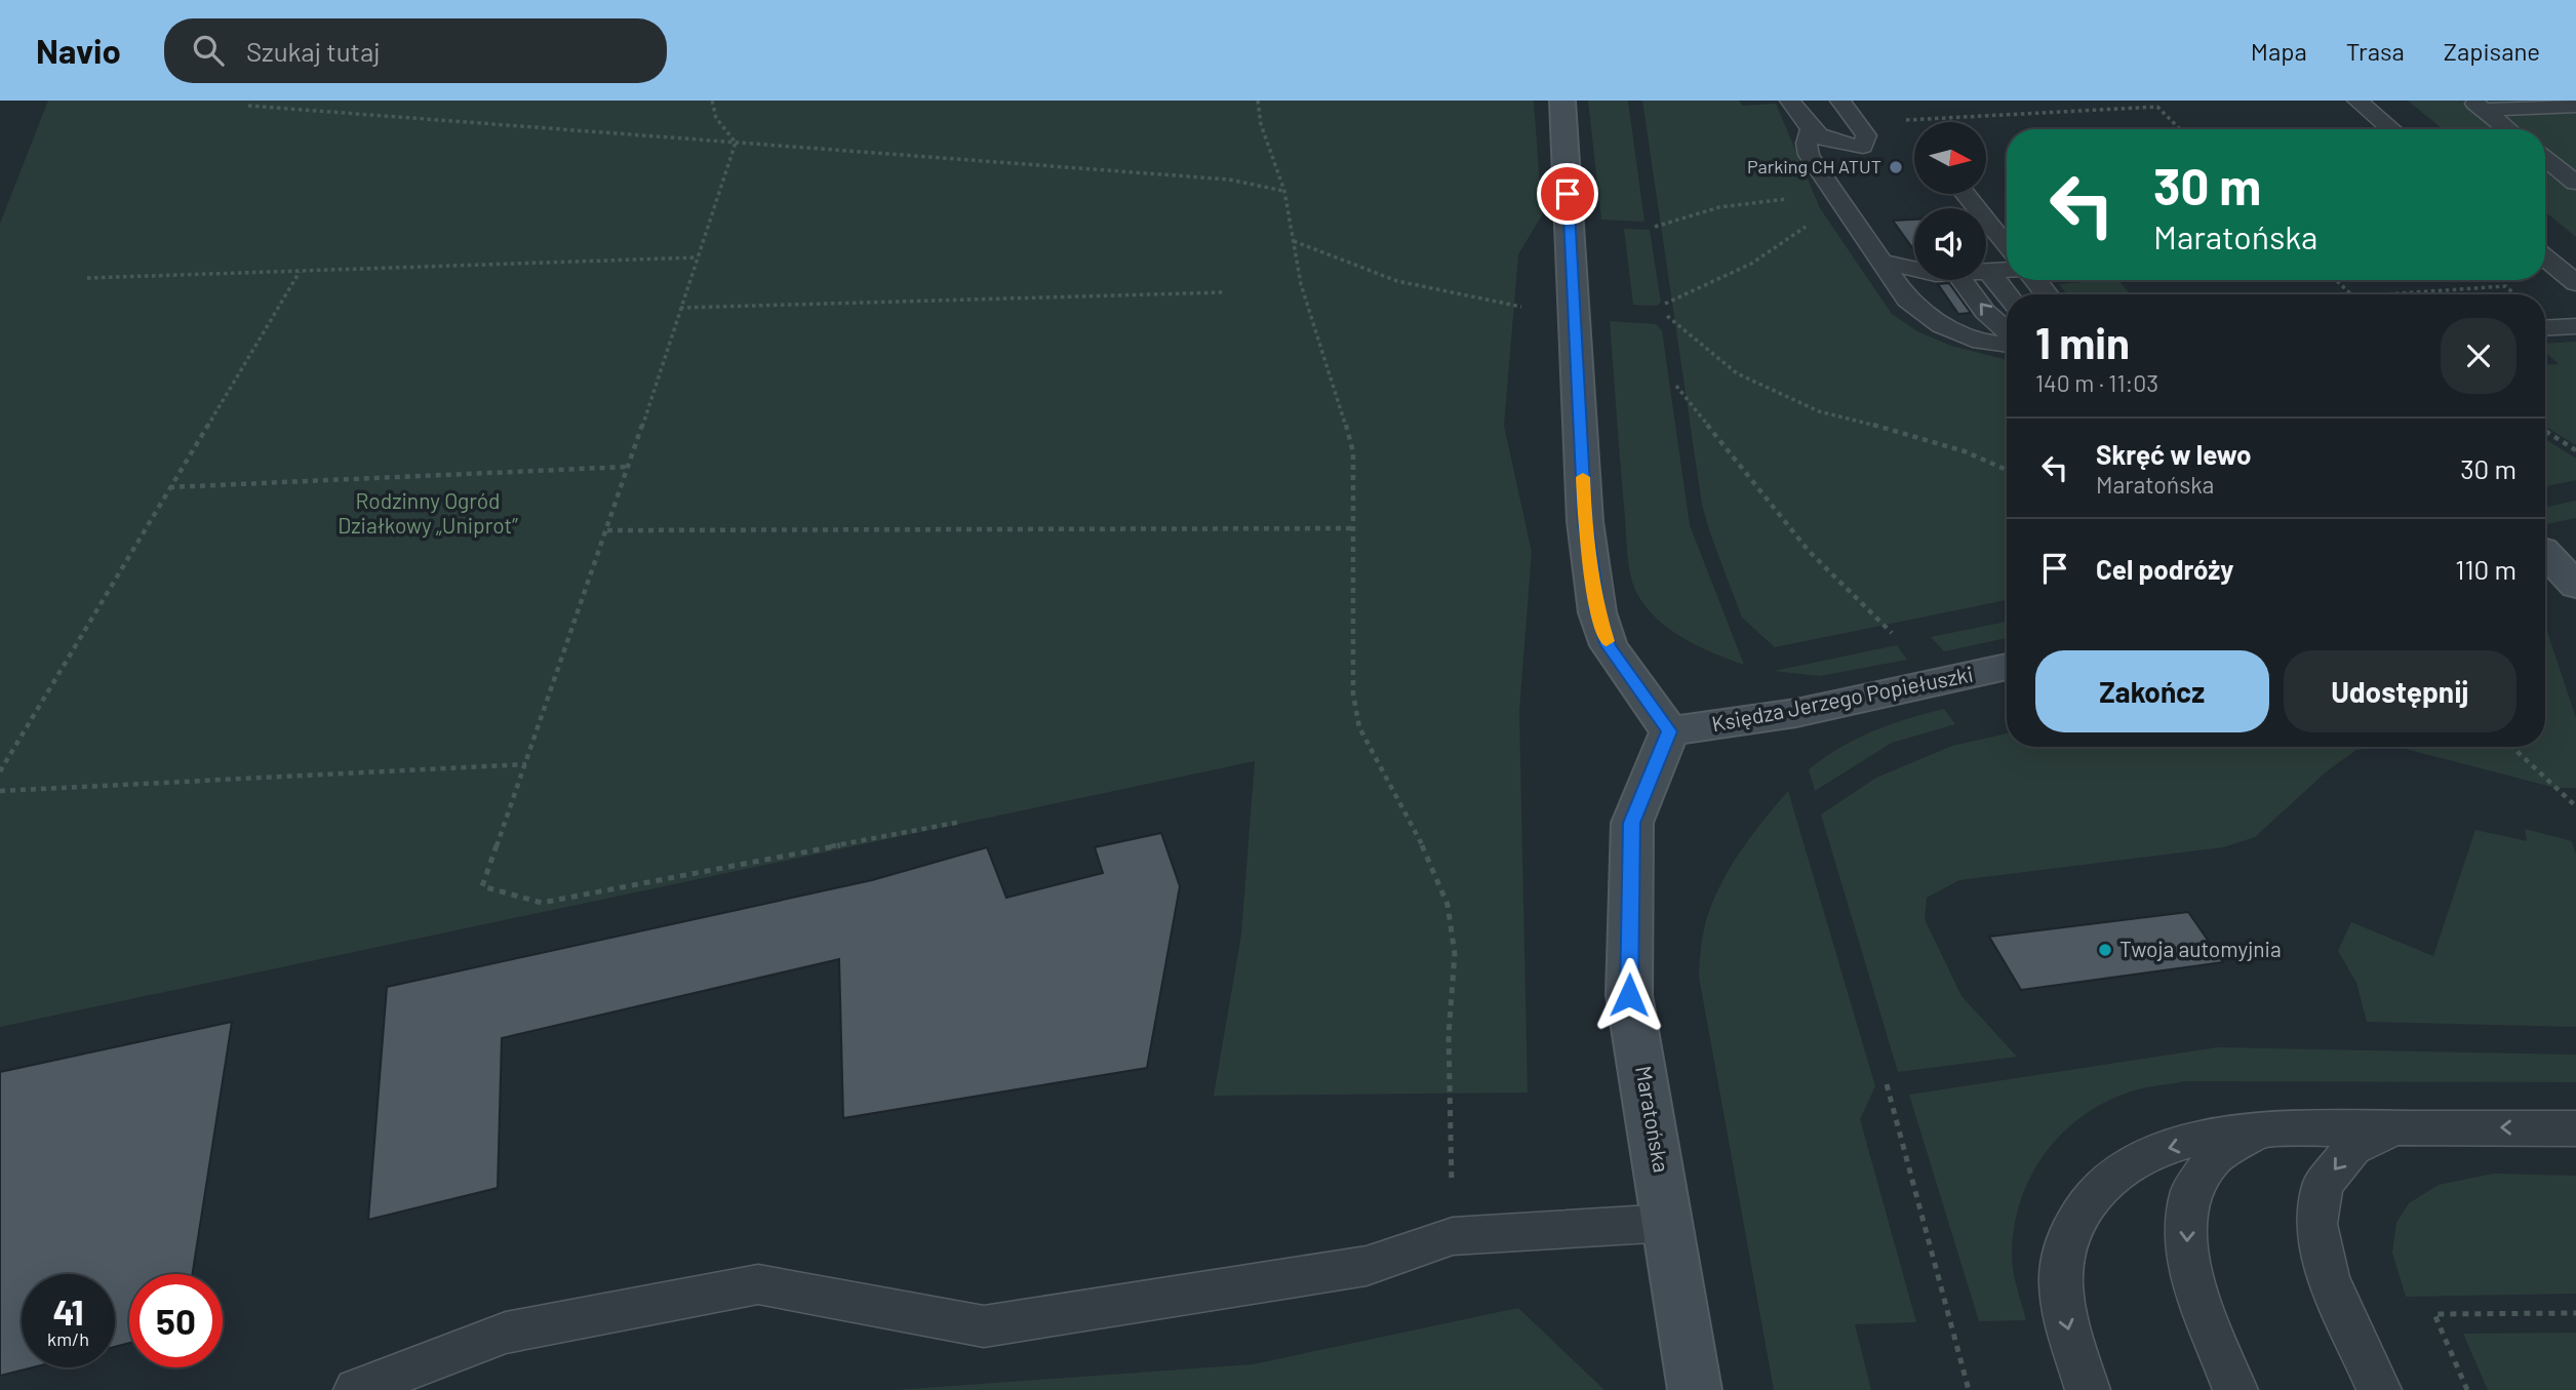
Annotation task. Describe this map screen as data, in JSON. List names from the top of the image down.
{
  "streets": {
    "main road": ["Księdza Jerzego Popiełuszki", "Maratońska"]
  },
  "crossings": [
    ["Księdza Jerzego Popiełuszki", "Maratońska"]
  ],
  "parks": ["Rodzinny Ogród Działkowy „Uniprot”"],
  "places": ["Parking CH ATUT", "Twoja automyjnia"],
  "north": "right",
  "page": {
    "header": "Navio",
    "search": "Szukaj tutaj",
    "nav": ["Mapa", "Trasa", "Zapisane"],
    "turn": ["30 m", "Maratońska"],
    "heading": ["1 min", "140 m · 11:03"],
    "list": [
      {
        "name": "Skręć w lewo",
        "note": "Maratońska",
        "value": "30 m"
      },
      {
        "name": "Cel podróży",
        "value": "110 m"
      }
    ],
    "buttons": ["Zakończ", "Udostępnij"],
    "speed": "41 km/h",
    "limit": "50"
  }
}
